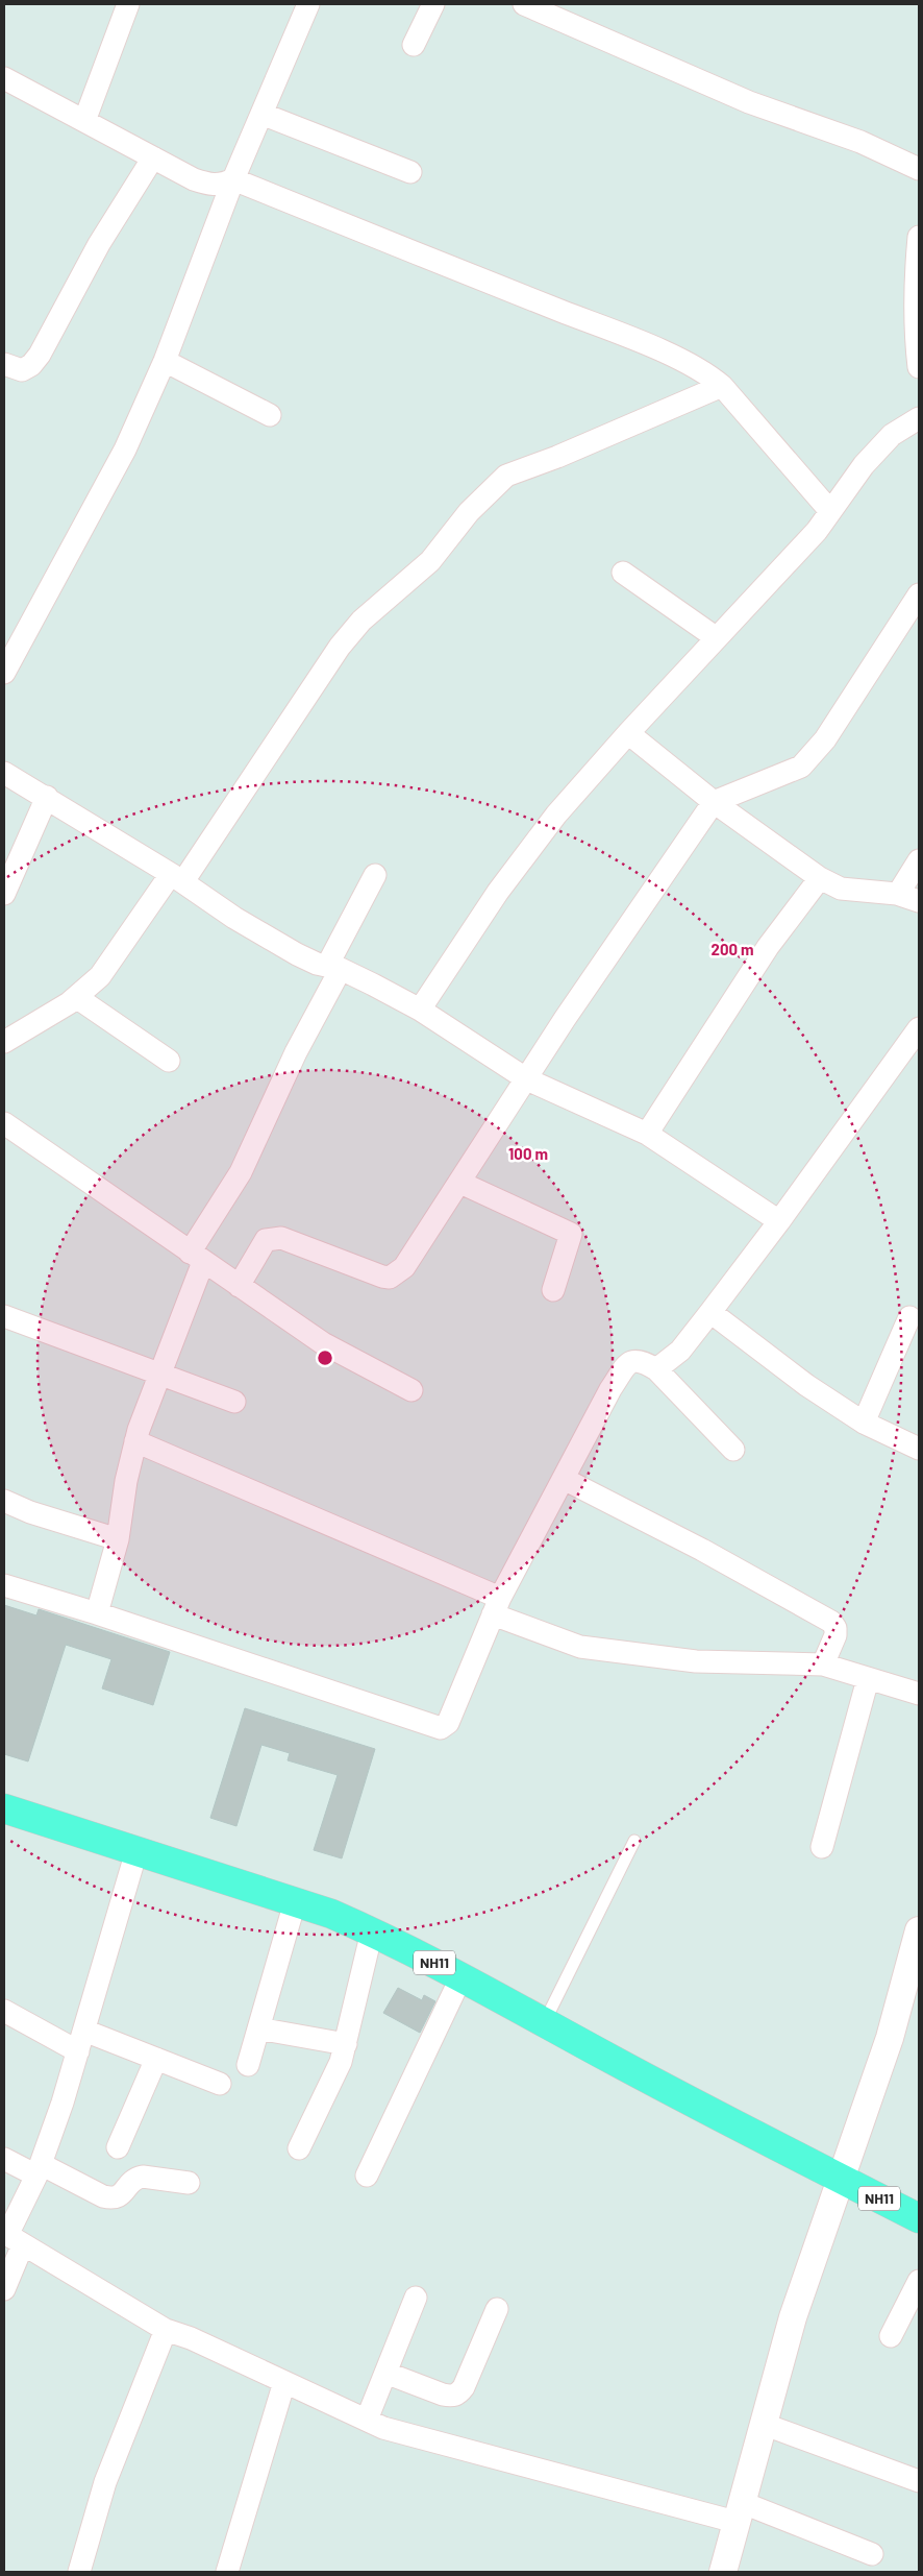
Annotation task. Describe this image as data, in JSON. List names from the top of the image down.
{
  "streets": {
    "highway": ["NH11"]
  },
  "rings": ["200 m", "100 m"]
}
